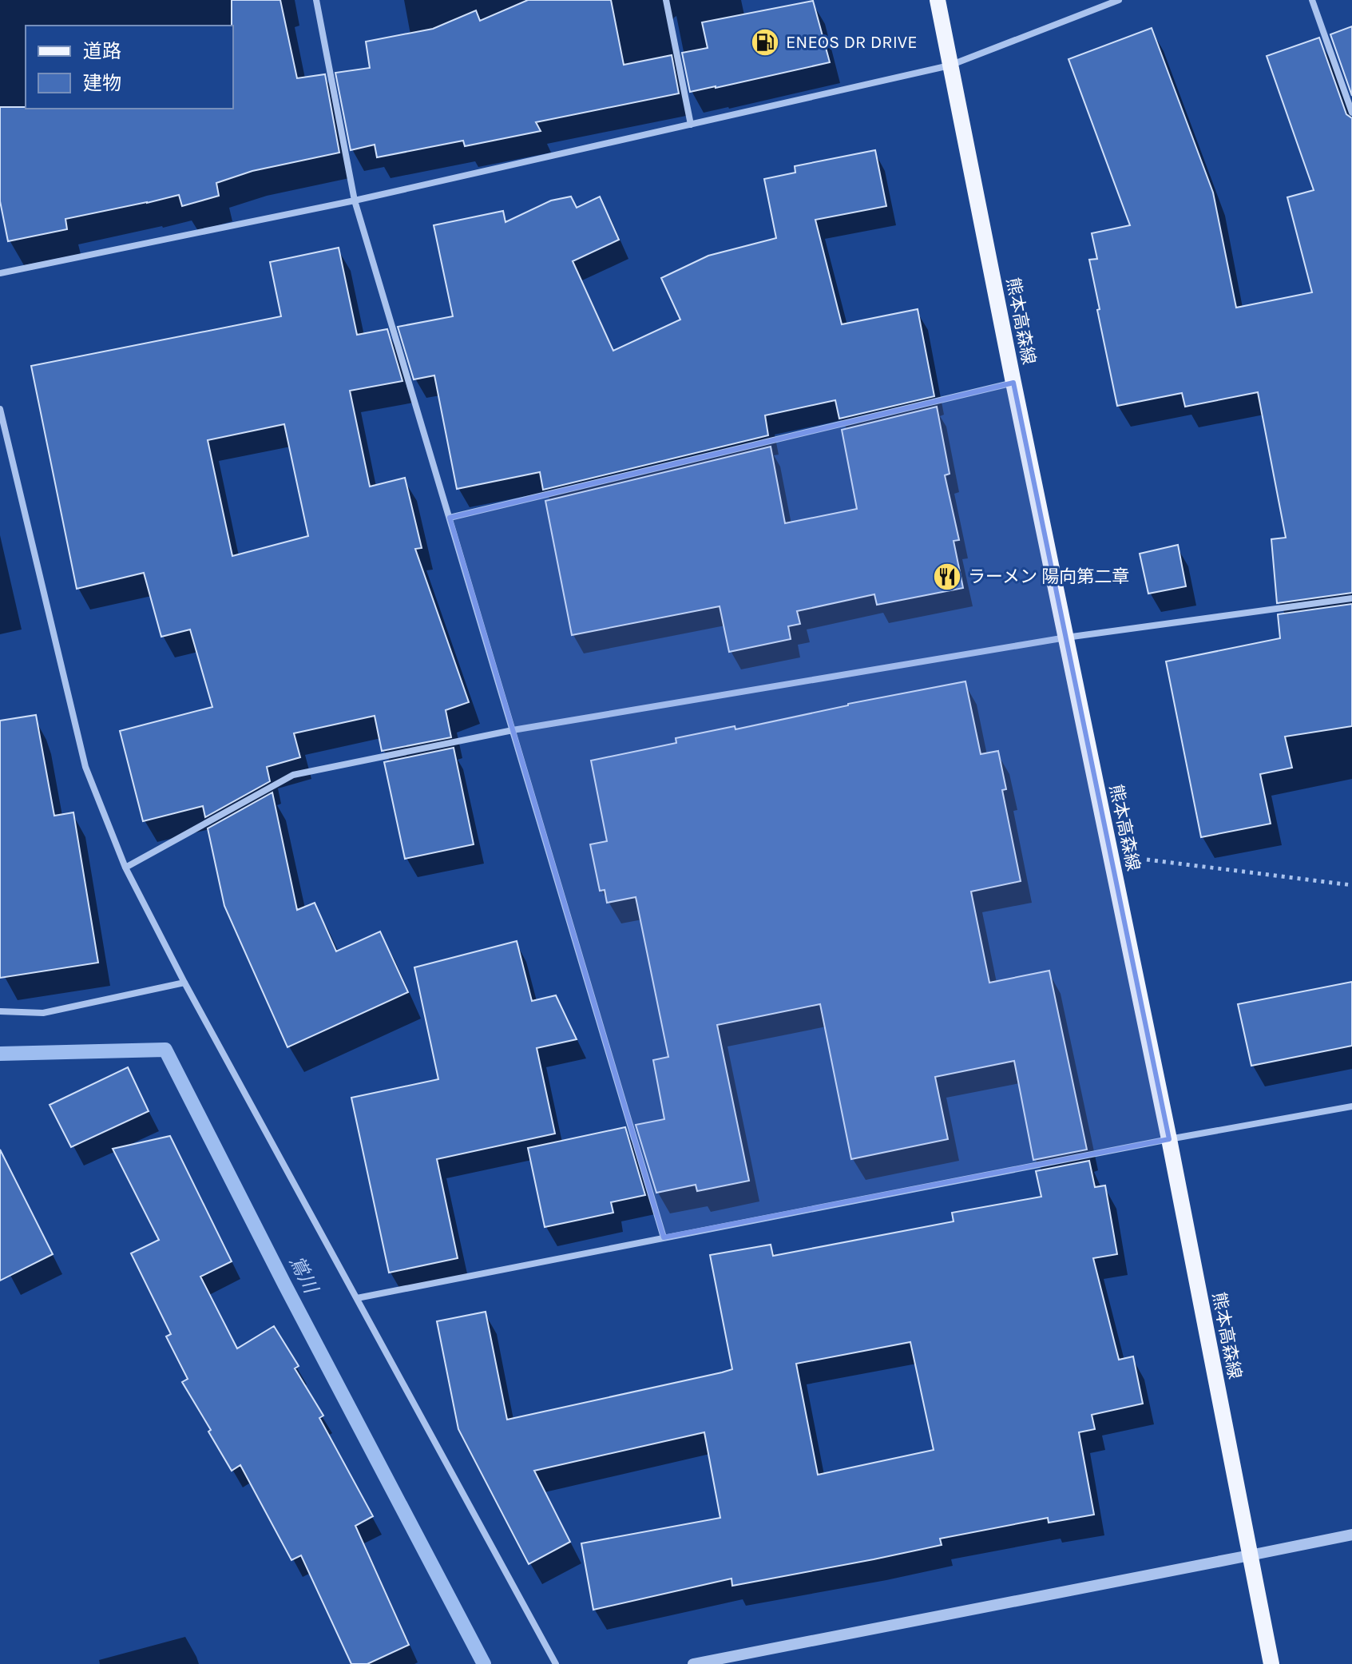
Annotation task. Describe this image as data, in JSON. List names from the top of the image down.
{
  "streets": {
    "main road": ["熊本高森線"]
  },
  "water": ["鴬川"],
  "places": {
    "fuel station": ["ENEOS DR DRIVE"],
    "restaurant": ["ラーメン 陽向第二章"]
  },
  "legend": ["道路", "建物"]
}
